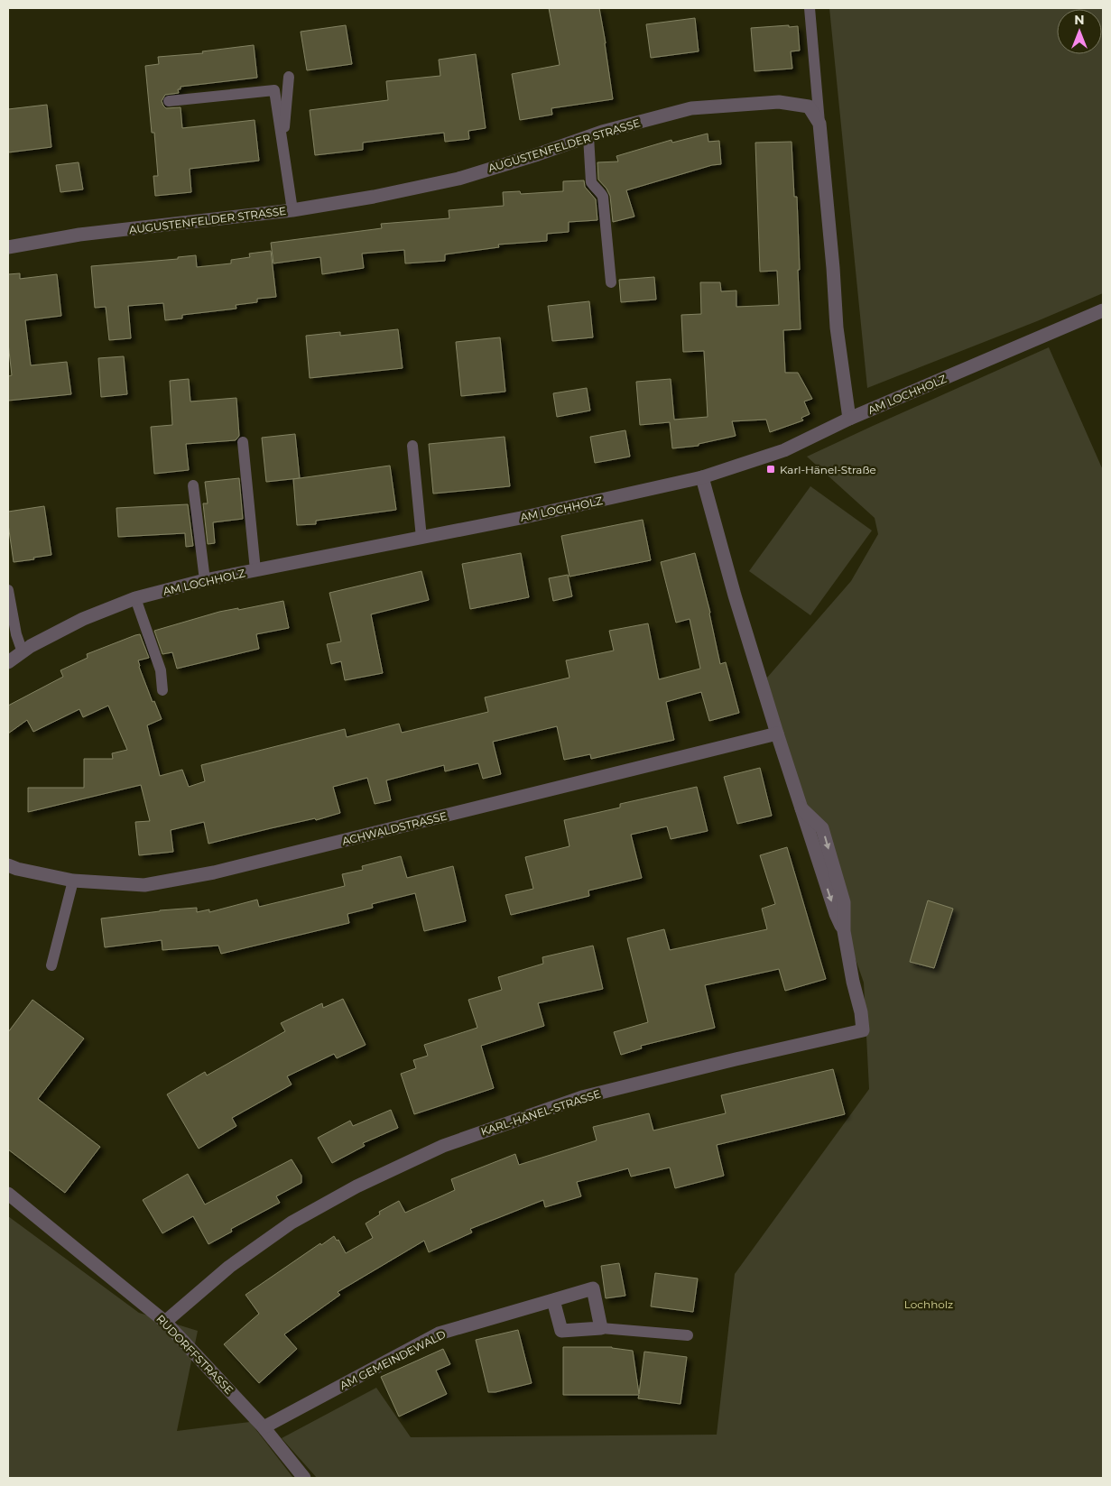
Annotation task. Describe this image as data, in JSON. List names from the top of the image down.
{
  "streets": {
    "street": [
      "AUGUSTENFELDER STRASSE",
      "AM LOCHHOLZ",
      "ACHWALDSTRASSE",
      "KARL-HÄNEL-STRASSE",
      "RUDORFFSTRASSE",
      "AM GEMEINDEWALD"
    ]
  },
  "crossings": [
    ["AM LOCHHOLZ", "KARL-HÄNEL-STRASSE"],
    ["ACHWALDSTRASSE", "KARL-HÄNEL-STRASSE"],
    ["KARL-HÄNEL-STRASSE", "RUDORFFSTRASSE"],
    ["RUDORFFSTRASSE", "AM GEMEINDEWALD"]
  ],
  "parks": ["Lochholz"],
  "places": {
    "transit": ["Karl-Hänel-Straße"]
  },
  "north": "top"
}
